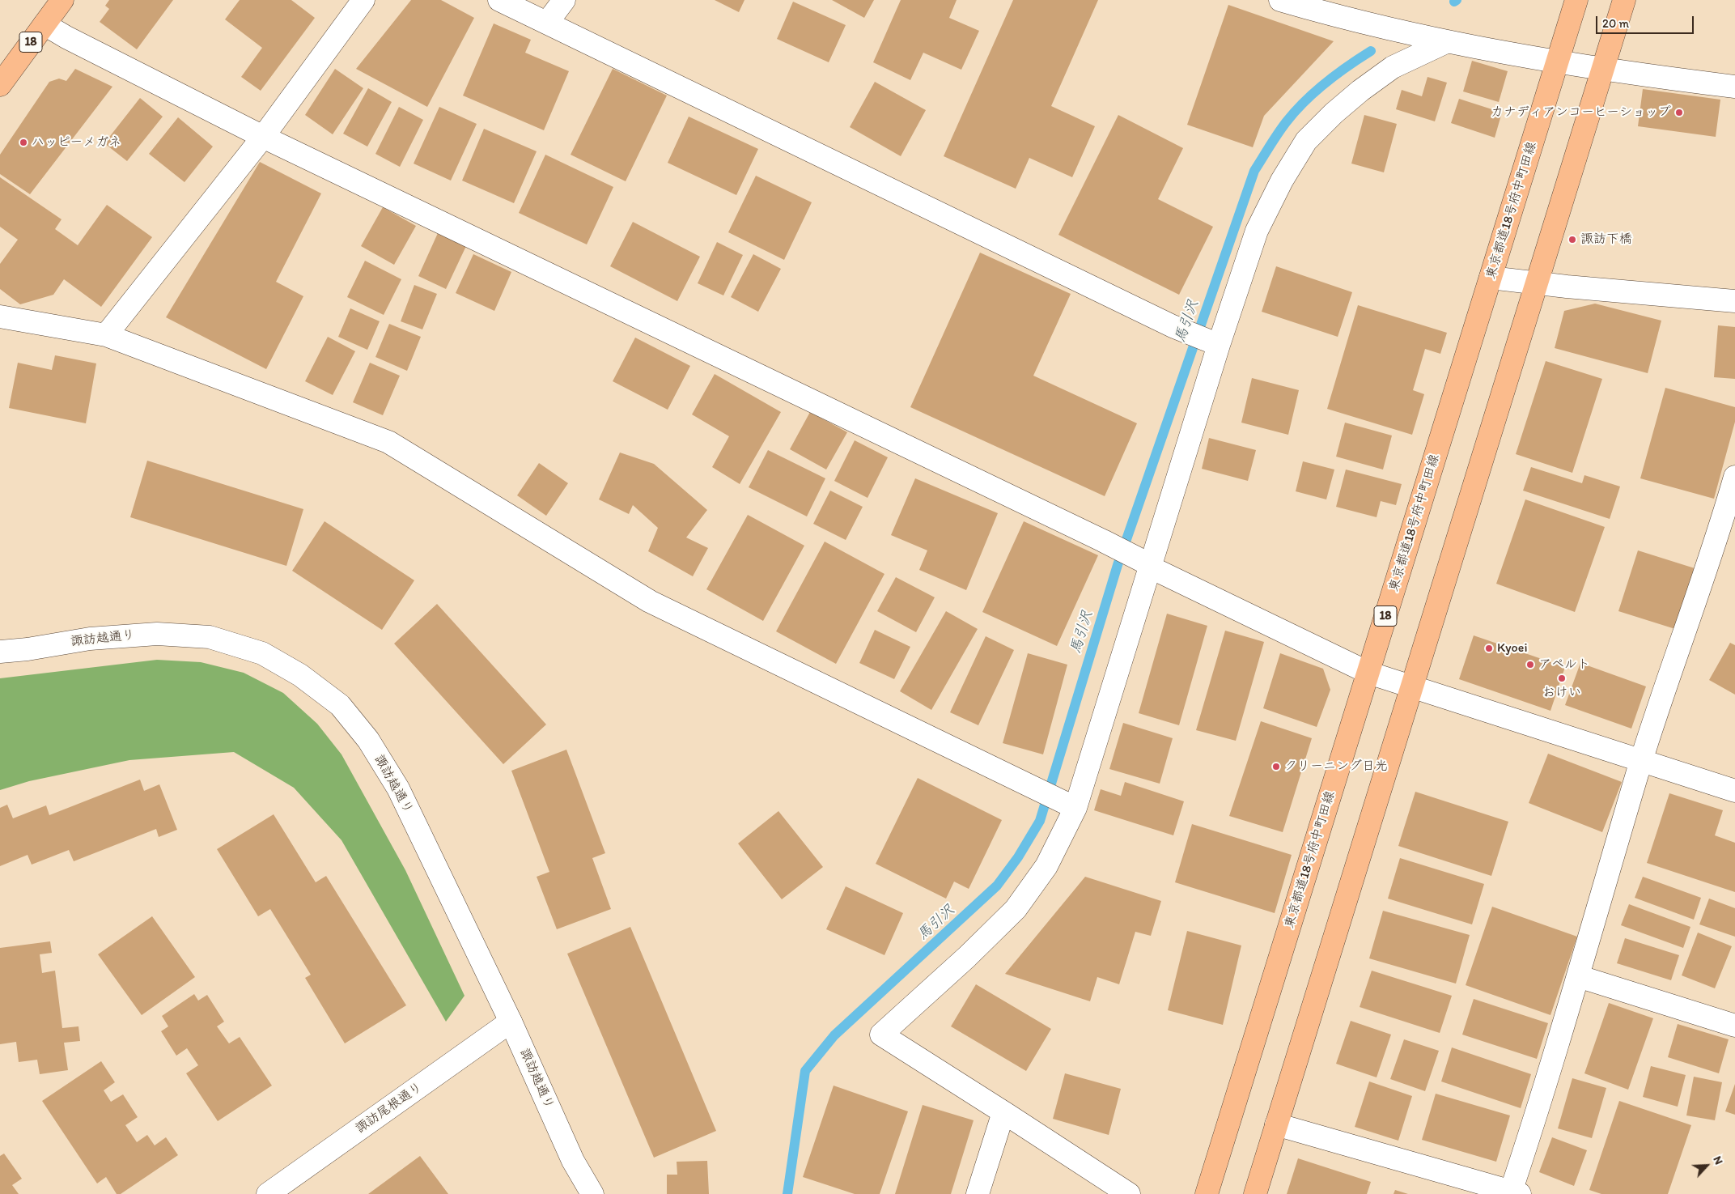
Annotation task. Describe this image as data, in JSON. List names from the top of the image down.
{
  "streets": {
    "main road": ["18", "東京都道18号府中町田線"],
    "street": ["諏訪越通り", "諏訪尾根通り"]
  },
  "crossings": [
    ["諏訪越通り", "諏訪尾根通り"]
  ],
  "water": ["馬引沢"],
  "places": [
    "カナディアンコーヒーショップ",
    "ハッピーメガネ",
    "諏訪下橋",
    "Kyoei",
    "アペルト",
    "おけい",
    "クリーニング日光"
  ],
  "scale_bar": "20 m",
  "north": "top right"
}
